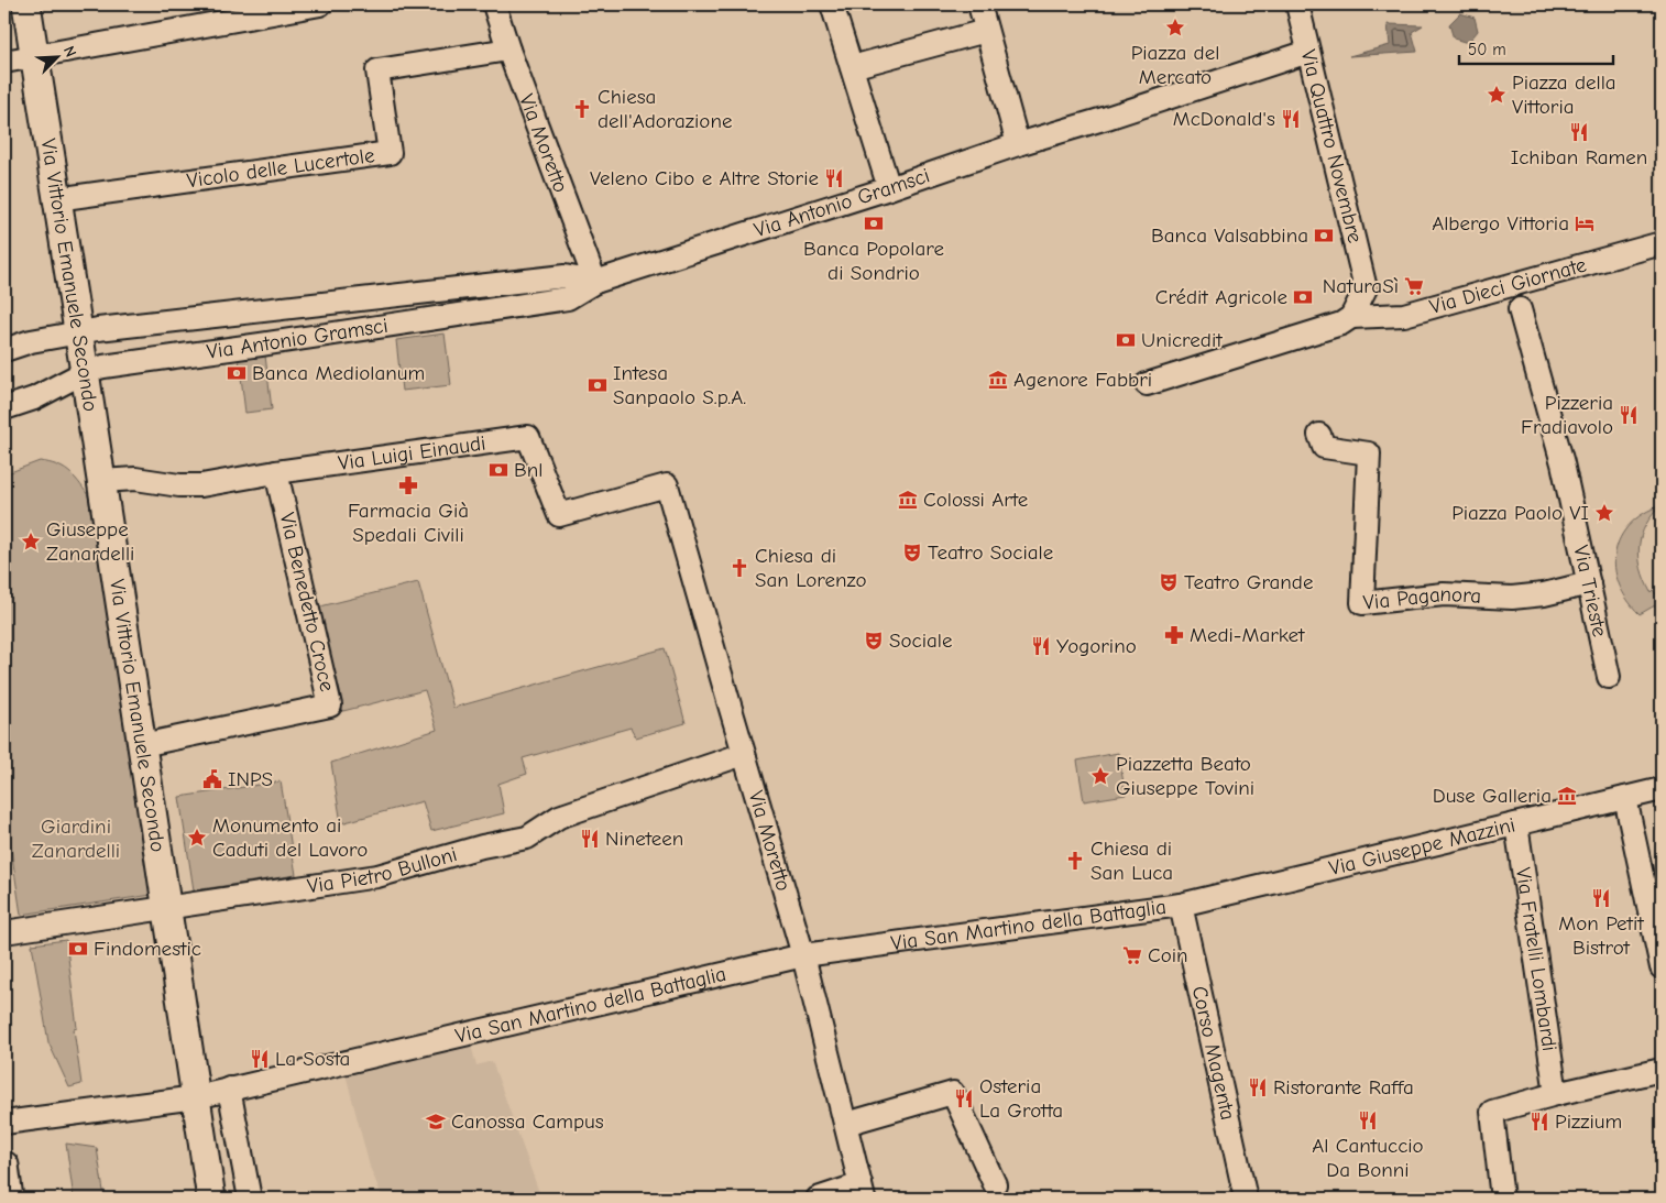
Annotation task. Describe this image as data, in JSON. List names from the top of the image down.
{
  "streets": {
    "main road": ["Via Vittorio Emanuele Secondo"],
    "street": [
      "Via Moretto",
      "Via Quattro Novembre",
      "Vicolo delle Lucertole",
      "Via Antonio Gramsci",
      "Via Dieci Giornate",
      "Via Luigi Einaudi",
      "Via Trieste",
      "Via Paganora",
      "Via Benedetto Croce",
      "Via Giuseppe Mazzini",
      "Via Pietro Bulloni",
      "Via San Martino della Battaglia",
      "Via Fratelli Lombardi",
      "Corso Magenta"
    ]
  },
  "crossings": [
    ["Via Moretto", "Vicolo delle Lucertole"],
    ["Via Moretto", "Via Antonio Gramsci"],
    ["Via Moretto", "Via Luigi Einaudi"],
    ["Via Moretto", "Via Pietro Bulloni"],
    ["Via Moretto", "Via San Martino della Battaglia"],
    ["Via Quattro Novembre", "Via Antonio Gramsci"],
    ["Via Quattro Novembre", "Via Dieci Giornate"],
    ["Vicolo delle Lucertole", "Via Vittorio Emanuele Secondo"],
    ["Via Antonio Gramsci", "Via Vittorio Emanuele Secondo"],
    ["Via Vittorio Emanuele Secondo", "Via Luigi Einaudi"],
    ["Via Vittorio Emanuele Secondo", "Via Benedetto Croce"],
    ["Via Vittorio Emanuele Secondo", "Via Pietro Bulloni"],
    ["Via Vittorio Emanuele Secondo", "Via San Martino della Battaglia"],
    ["Via Luigi Einaudi", "Via Benedetto Croce"],
    ["Via Trieste", "Via Paganora"],
    ["Via Giuseppe Mazzini", "Via San Martino della Battaglia"],
    ["Via Giuseppe Mazzini", "Via Fratelli Lombardi"],
    ["Via Giuseppe Mazzini", "Corso Magenta"],
    ["Via San Martino della Battaglia", "Corso Magenta"]
  ],
  "parks": ["Giardini Zanardelli"],
  "places": {
    "place": [
      "Piazza del Mercato",
      "Piazza della Vittoria",
      "Piazza Paolo VI",
      "Giuseppe Zanardelli",
      "Piazzetta Beato Giuseppe Tovini",
      "Monumento ai Caduti del Lavoro"
    ],
    "church": ["Chiesa dell'Adorazione", "Chiesa di San Lorenzo", "Chiesa di San Luca"],
    "restaurant": [
      "McDonald's",
      "Ichiban Ramen",
      "Veleno Cibo e Altre Storie",
      "Pizzeria Fradiavolo",
      "Yogorino",
      "Nineteen",
      "Mon Petit Bistrot",
      "La Sosta",
      "Ristorante Raffa",
      "Osteria La Grotta",
      "Al Cantuccio Da Bonni",
      "Pizzium"
    ],
    "bank": [
      "Banca Popolare di Sondrio",
      "Banca Valsabbina",
      "Crédit Agricole",
      "Unicredit",
      "Banca Mediolanum",
      "Intesa Sanpaolo S.p.A.",
      "Bnl",
      "Findomestic"
    ],
    "hotel": ["Albergo Vittoria"],
    "supermarket": ["NaturaSì", "Coin"],
    "museum": ["Agenore Fabbri", "Colossi Arte", "Duse Galleria"],
    "pharmacy": ["Farmacia Già Spedali Civili", "Medi-Market"],
    "theatre": ["Teatro Sociale", "Teatro Grande", "Sociale"],
    "public building": ["INPS"],
    "school or university": ["Canossa Campus"]
  },
  "scale_bar": "50 m",
  "north": "top right"
}
